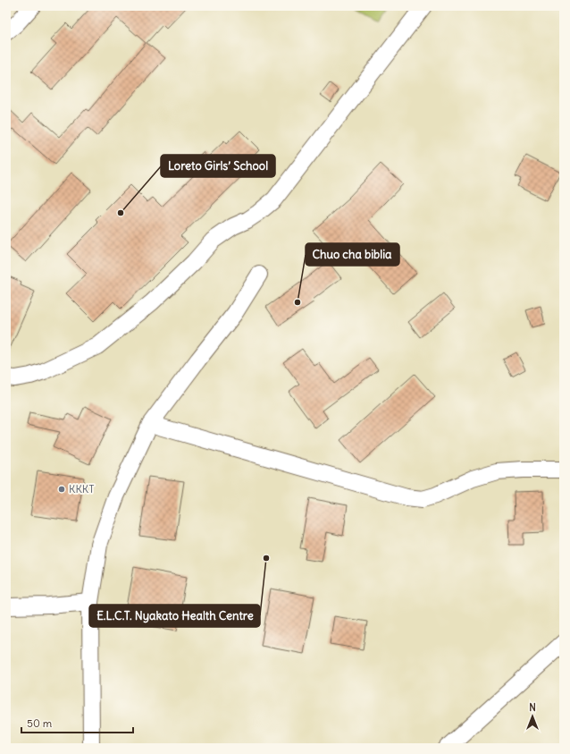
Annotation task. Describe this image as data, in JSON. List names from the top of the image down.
{
  "places": [
    "Loreto Girls’ School",
    "Chuo cha biblia",
    "KKKT",
    "E.L.C.T. Nyakato Health Centre"
  ],
  "scale_bar": "50 m",
  "north": "top"
}
